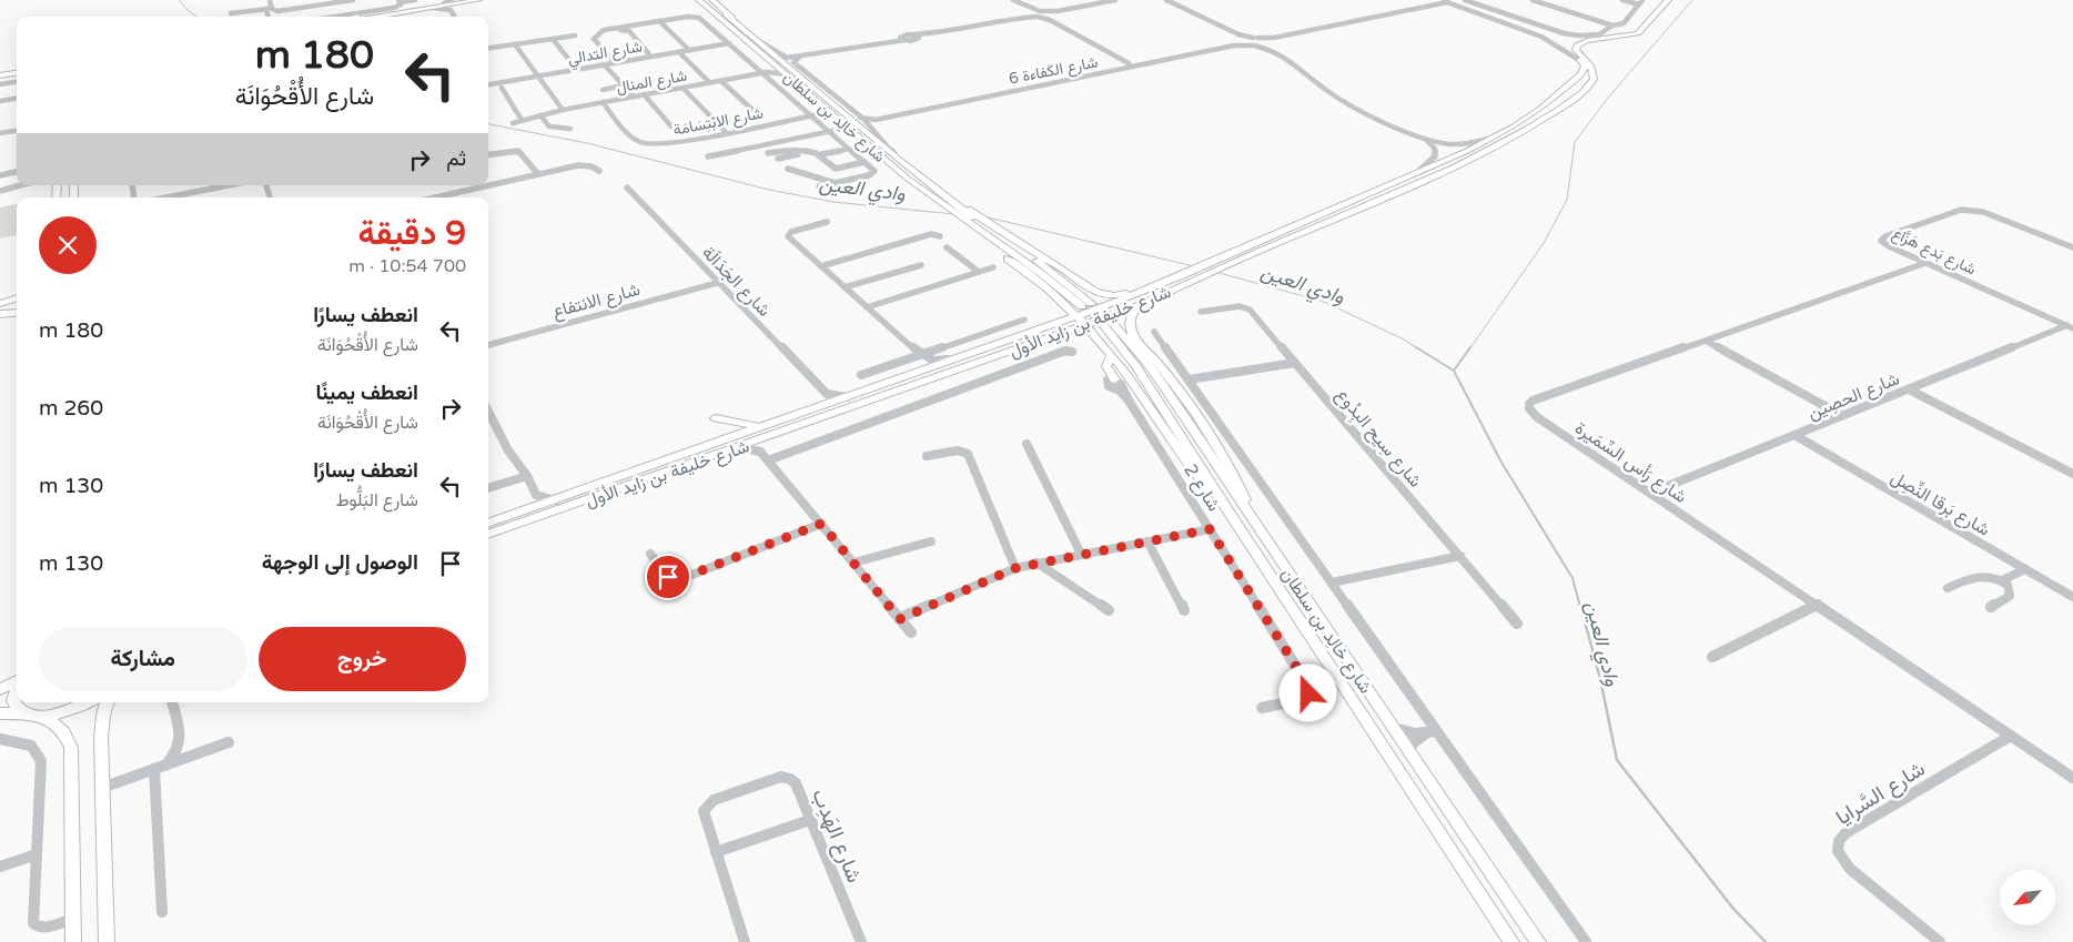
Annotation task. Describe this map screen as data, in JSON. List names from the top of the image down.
{
  "streets": {
    "main road": ["شارع خالِد بن سلطان", "شارع خليفة بن زايد الأول"],
    "street": [
      "شارع التدالي",
      "شارع الكَفاءة 6",
      "شارع المنال",
      "شارع الابْتِسَامَة",
      "شارع بَدع هَزَّاع",
      "شارع الجَدَالَة",
      "شارع الانتفاع",
      "شارع الحصِين",
      "شارع سِيح البِدُوع",
      "شارع رَأس السِّمَيرة",
      "شارع 2",
      "شارع بَرقا النِّصِل",
      "شارع السَّرايا",
      "شارع الهَدِب"
    ]
  },
  "crossings": [
    ["شارع المنال", "شارع خالِد بن سلطان"],
    ["شارع المنال", "شارع الابْتِسَامَة"],
    ["شارع خالِد بن سلطان", "شارع خليفة بن زايد الأول"],
    ["شارع بَدع هَزَّاع", "شارع الحصِين"],
    ["شارع بَدع هَزَّاع", "شارع رَأس السِّمَيرة"],
    ["شارع الجَدَالَة", "شارع الانتفاع"],
    ["شارع الحصِين", "شارع رَأس السِّمَيرة"],
    ["شارع الحصِين", "شارع بَرقا النِّصِل"],
    ["شارع رَأس السِّمَيرة", "شارع السَّرايا"]
  ],
  "water": ["وادي العين"],
  "north": "bottom left",
  "page": {
    "turn": ["180 m", "شارع الأُقْحُوَانَة"],
    "then": "ثم",
    "heading": ["9 دقيقة", "700 m · 10:54"],
    "list": [
      {
        "name": "انعطف يسارًا",
        "note": "شارع الأُقْحُوَانَة",
        "value": "180 m"
      },
      {
        "name": "انعطف يمينًا",
        "note": "شارع الأُقْحُوَانَة",
        "value": "260 m"
      },
      {
        "name": "انعطف يسارًا",
        "note": "شارع البَلُّوط",
        "value": "130 m"
      },
      {
        "name": "الوصول إلى الوجهة",
        "value": "130 m"
      }
    ],
    "buttons": ["خروج", "مشاركة"]
  }
}
